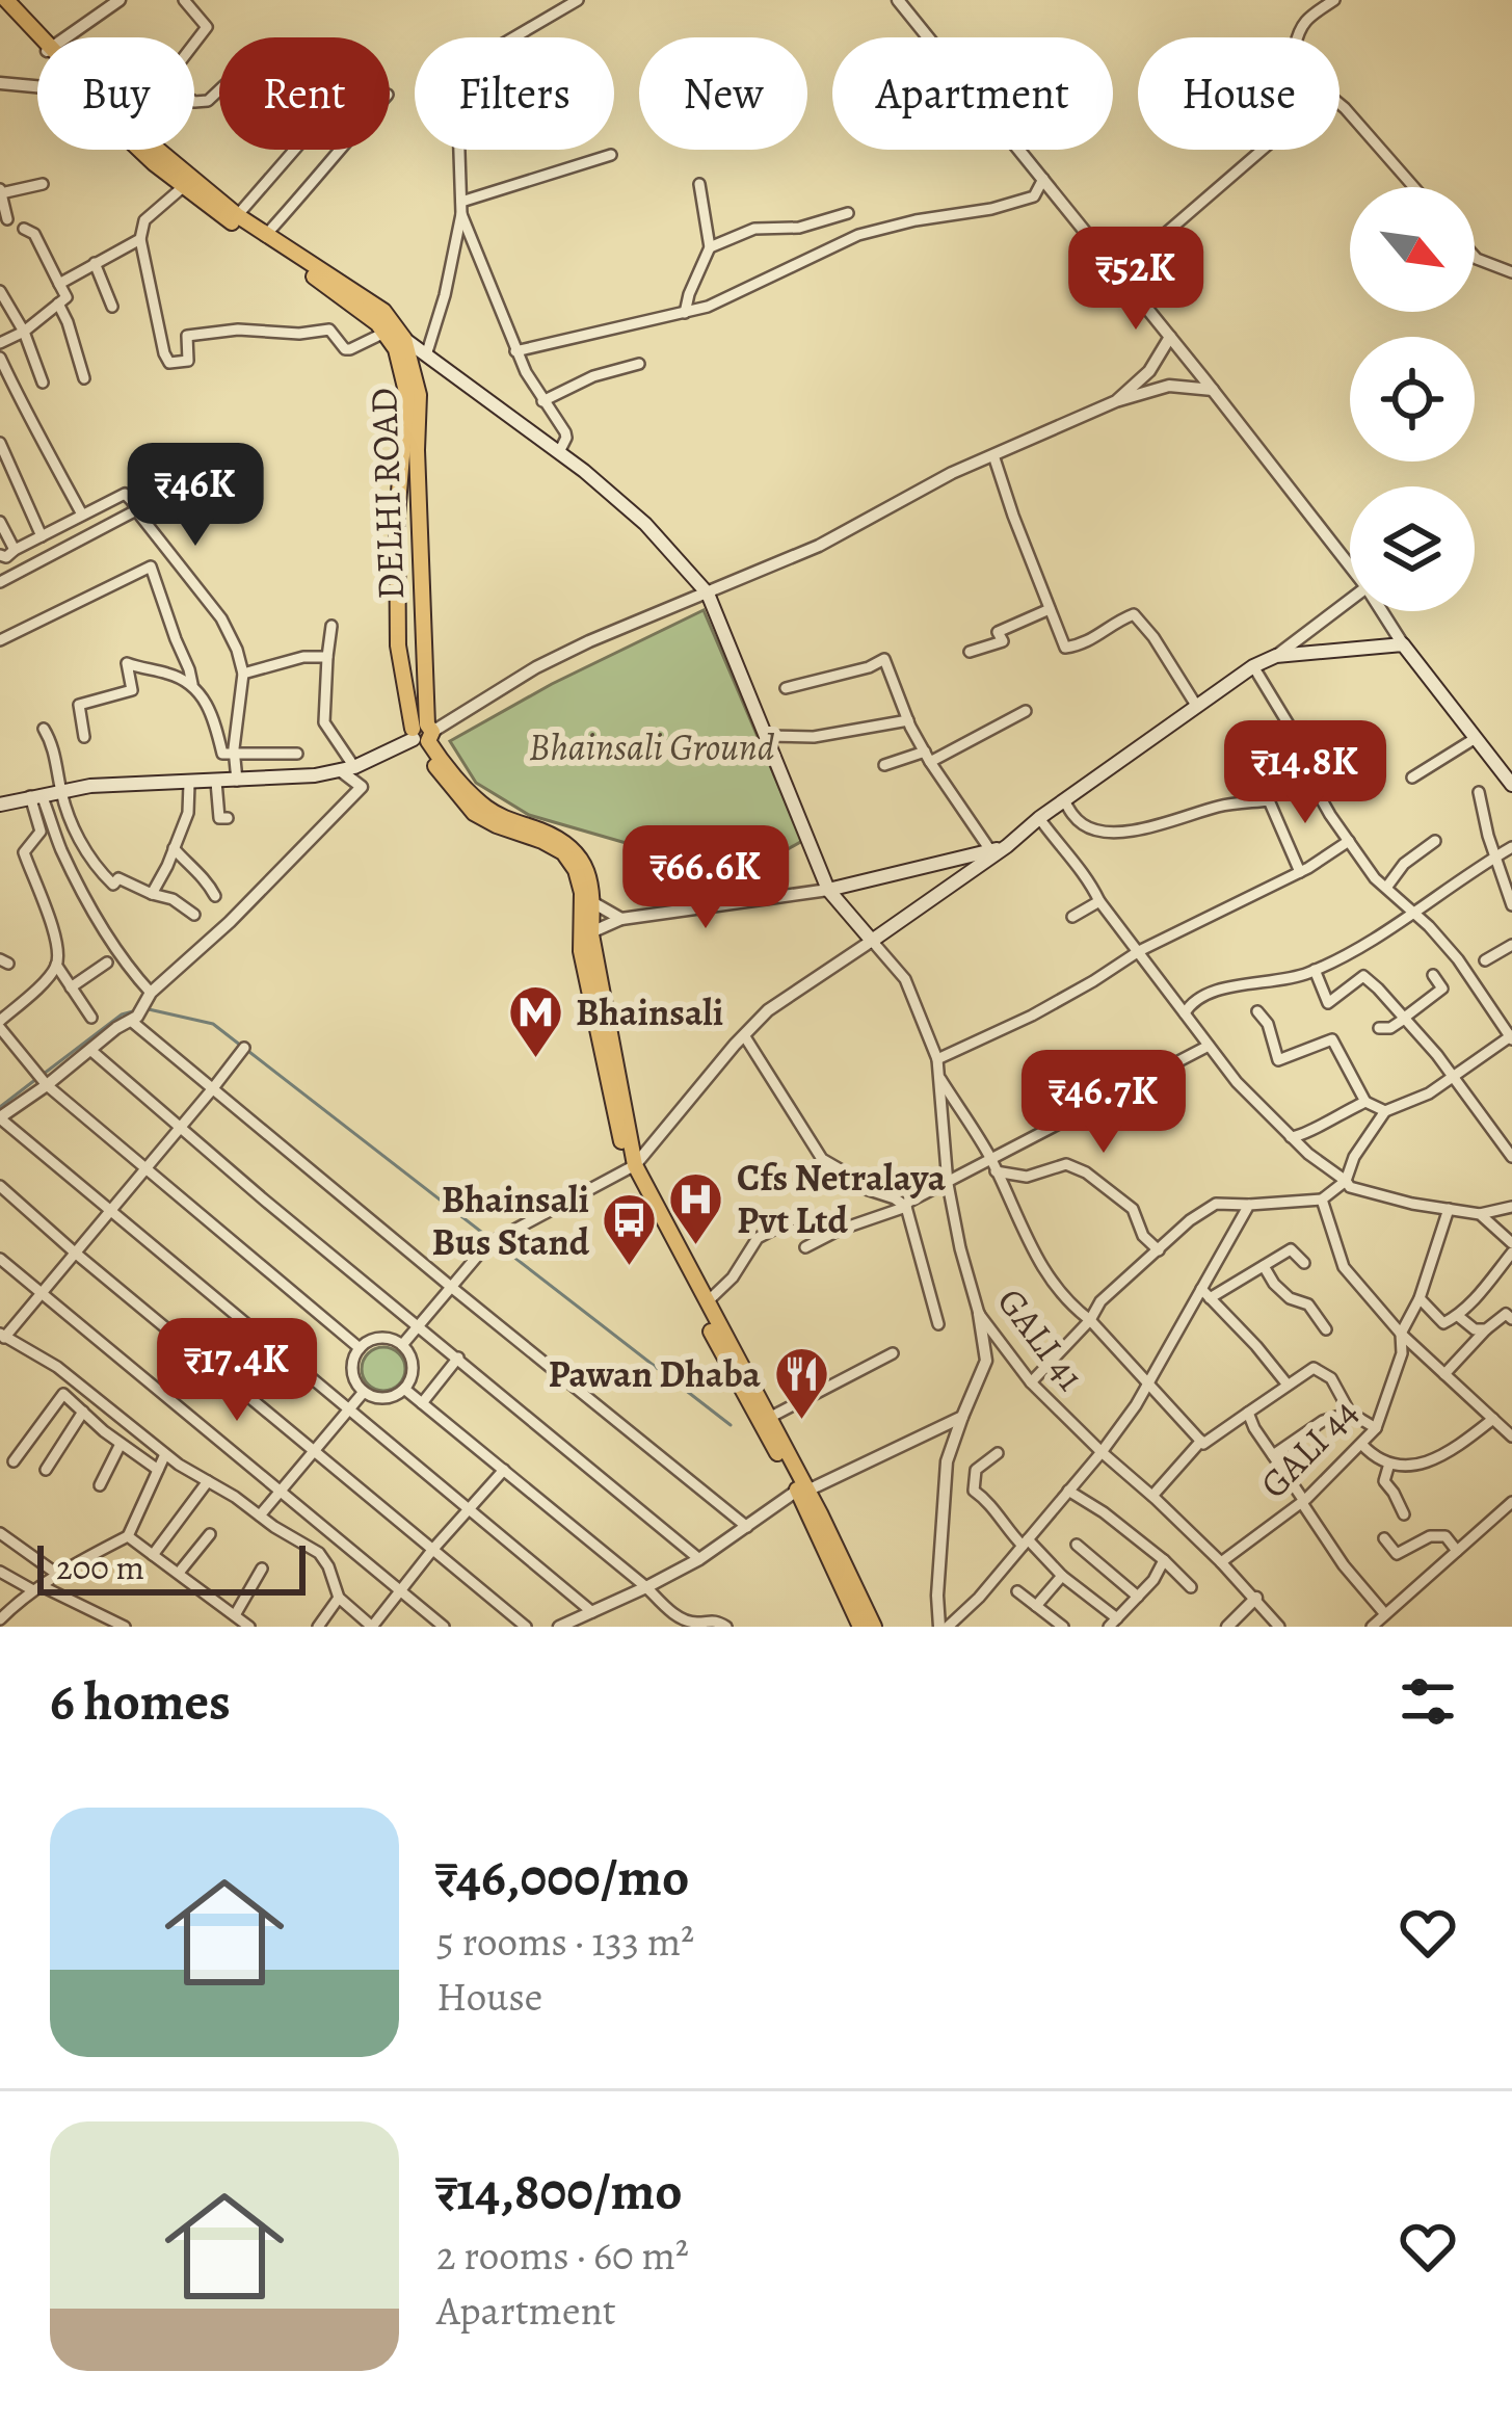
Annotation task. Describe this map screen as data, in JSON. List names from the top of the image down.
{
  "streets": {
    "main road": ["DELHI ROAD"],
    "street": ["GALI 41", "GALI 44"]
  },
  "crossings": [
    ["GALI 41", "GALI 44"]
  ],
  "parks": ["Bhainsali Ground"],
  "places": {
    "metro station": ["Bhainsali"],
    "hospital": ["Cfs Netralaya Pvt Ltd"],
    "bus stop": ["Bhainsali Bus Stand"],
    "restaurant": ["Pawan Dhaba"]
  },
  "scale_bar": "200 m",
  "north": "bottom right",
  "page": {
    "chip": [
      "Buy",
      "Rent",
      "Filters",
      "New",
      "Apartment",
      "House"
    ],
    "price": [
      "₹52K",
      "₹46K",
      "₹14.8K",
      "₹66.6K",
      "₹46.7K",
      "₹17.4K"
    ],
    "scale": "200 m",
    "heading": "6 homes",
    "list": [
      {
        "name": "₹46,000/mo",
        "note": "5 rooms · 133 m² · House"
      },
      {
        "name": "₹14,800/mo",
        "note": "2 rooms · 60 m² · Apartment"
      }
    ]
  }
}
